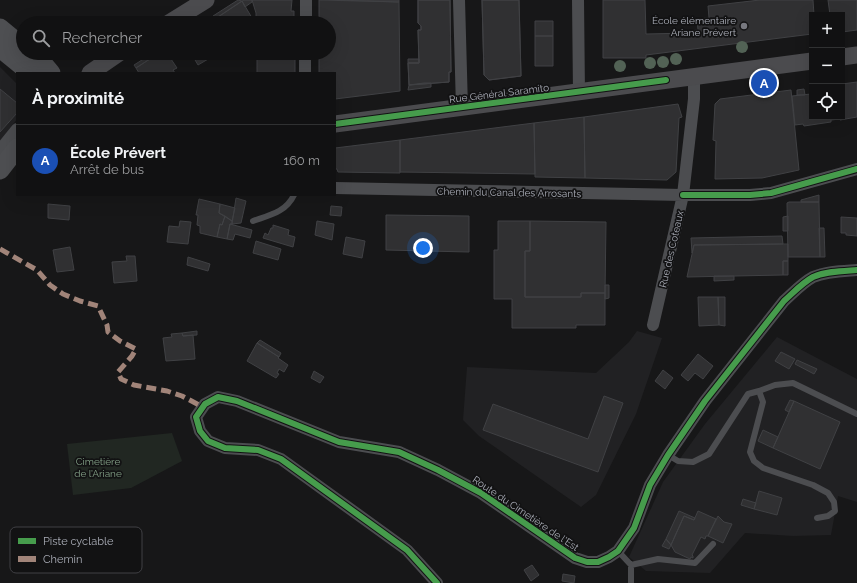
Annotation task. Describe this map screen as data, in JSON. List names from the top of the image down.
{
  "streets": {
    "street": [
      "Rue Général Saramito",
      "Chemin du Canal des Arrosants",
      "Rue des Coteaux",
      "Route du Cimetière de l'Est"
    ]
  },
  "crossings": [
    ["Rue Général Saramito", "Rue des Coteaux"],
    ["Chemin du Canal des Arrosants", "Rue des Coteaux"]
  ],
  "parks": ["Cimetière de l’Ariane"],
  "places": ["École élémentaire Ariane Prévert"],
  "legend": ["Piste cyclable", "Chemin"],
  "page": {
    "map_buttons": ["+", "−"],
    "search": "Rechercher",
    "pins": "A",
    "heading": "À proximité",
    "list": [
      {
        "mark": "A",
        "name": "École Prévert",
        "note": "Arrêt de bus",
        "value": "160 m"
      }
    ]
  }
}
